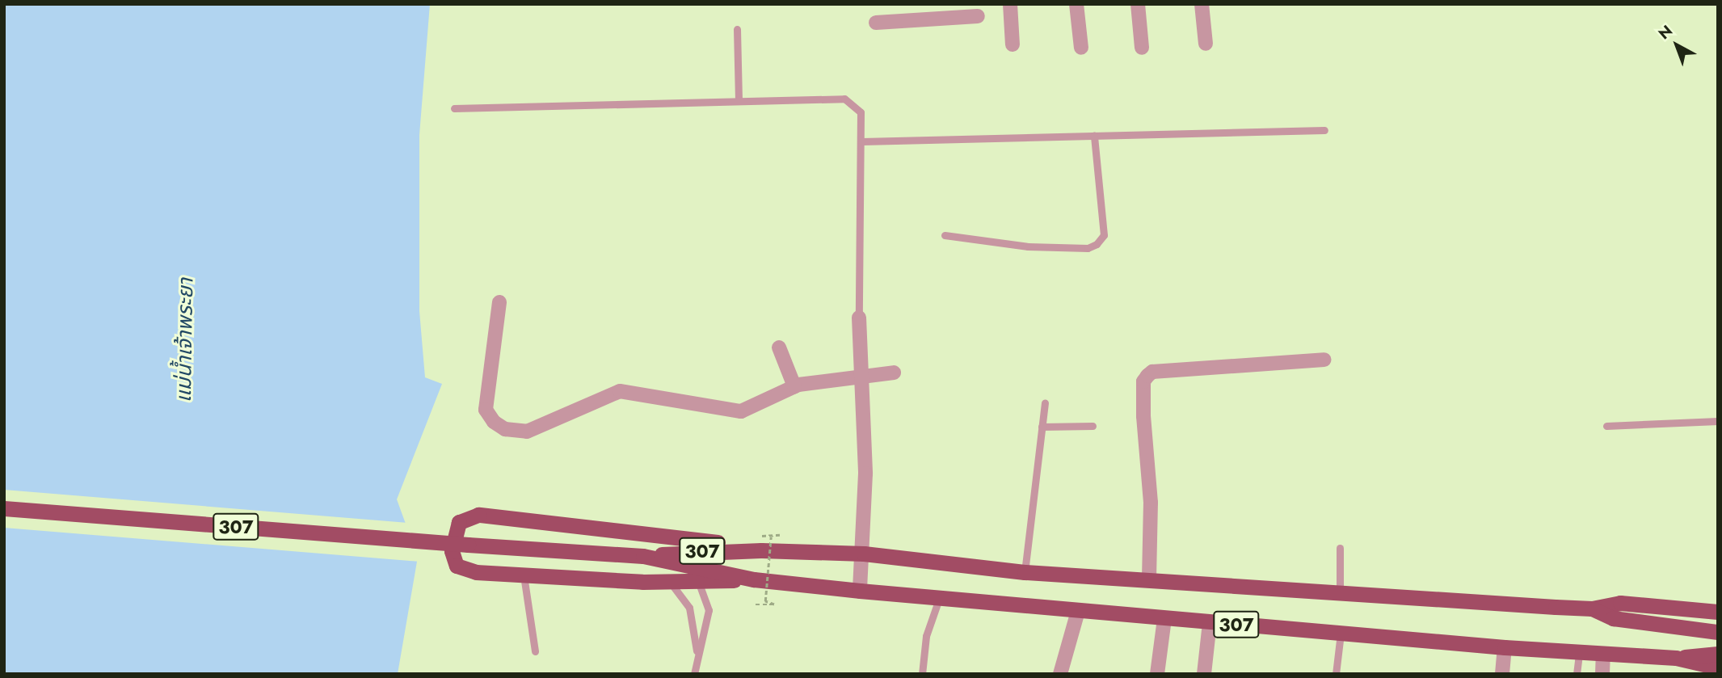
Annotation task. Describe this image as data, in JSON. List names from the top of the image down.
{
  "streets": {
    "main road": ["307"]
  },
  "water": ["แม่น้ำเจ้าพระยา"],
  "north": "top left"
}
